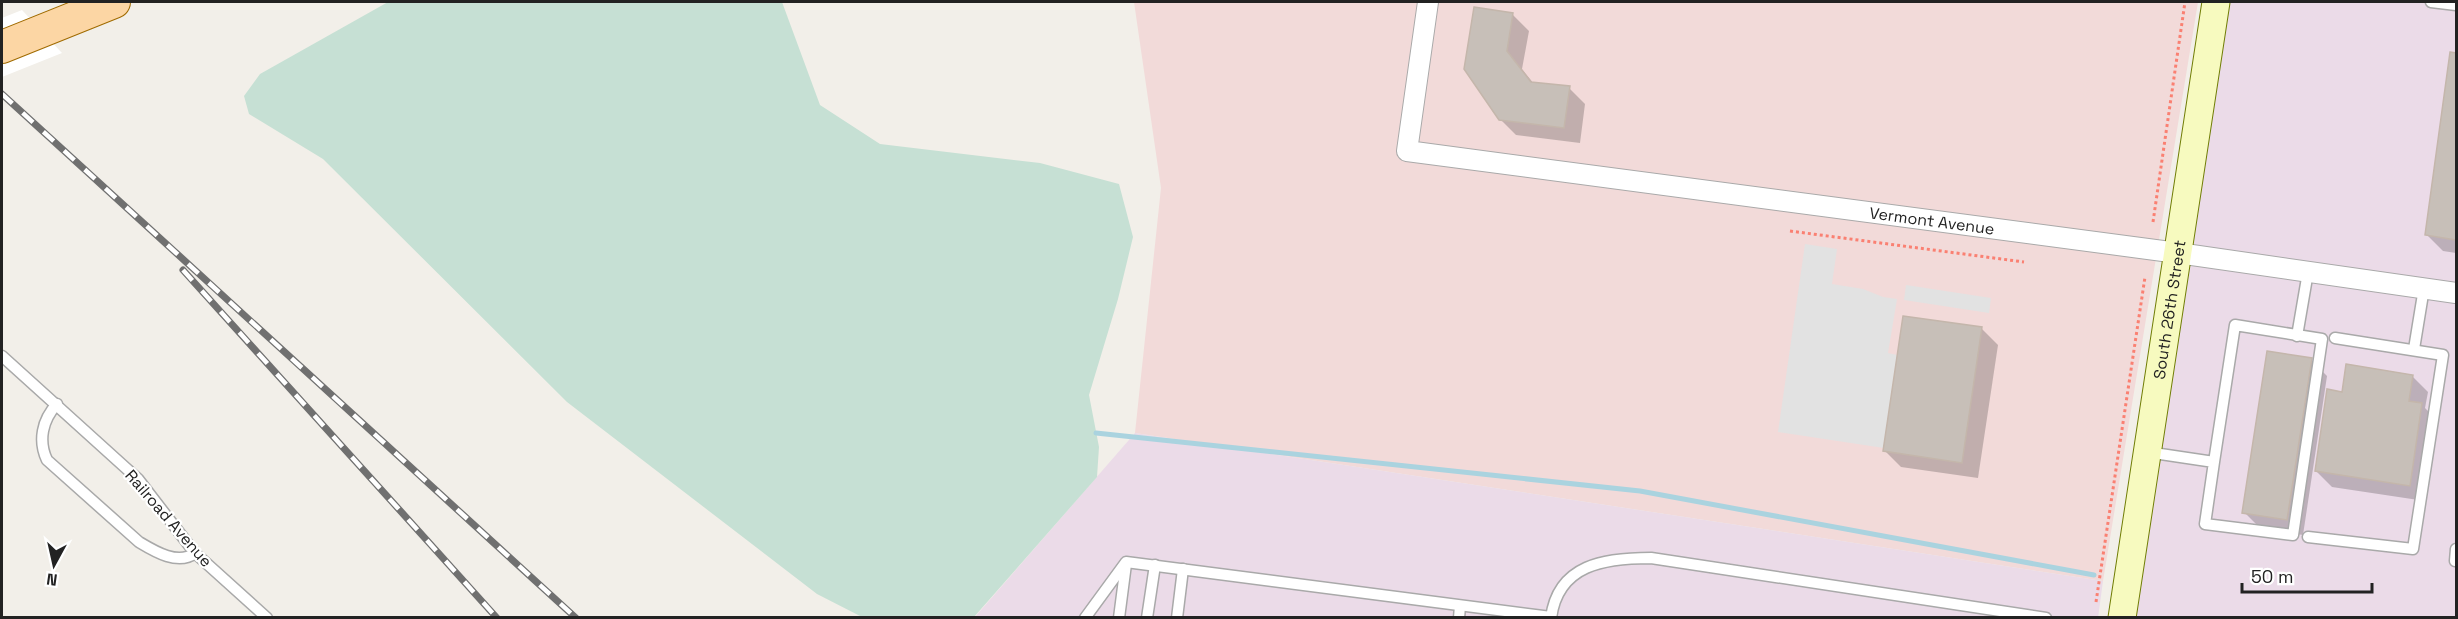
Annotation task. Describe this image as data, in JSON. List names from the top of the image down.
{
  "streets": {
    "street": ["Vermont Avenue", "South 26th Street"],
    "lane": ["Railroad Avenue"]
  },
  "crossings": [
    ["Vermont Avenue", "South 26th Street"]
  ],
  "scale_bar": "50 m",
  "north": "bottom"
}
